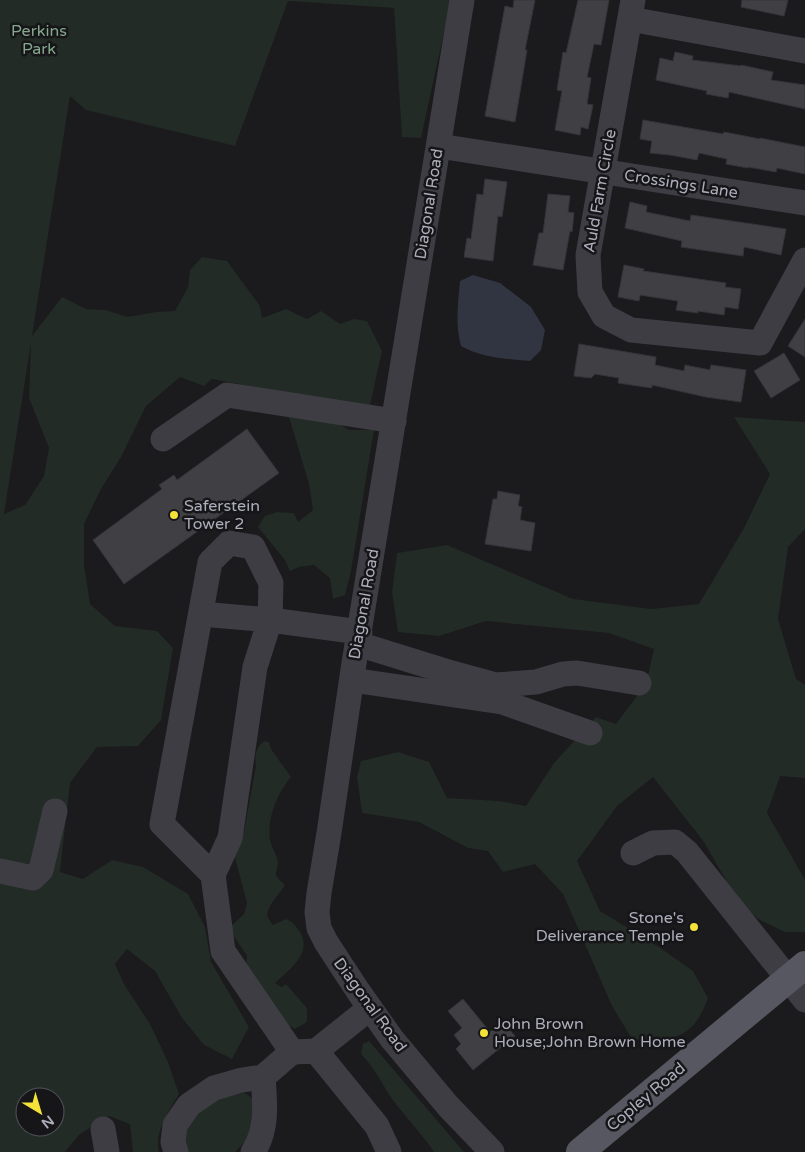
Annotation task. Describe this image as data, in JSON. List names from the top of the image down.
{
  "streets": {
    "main road": ["Copley Road"],
    "street": ["Crossings Lane", "Auld Farm Circle", "Diagonal Road"]
  },
  "crossings": [
    ["Crossings Lane", "Auld Farm Circle"],
    ["Crossings Lane", "Diagonal Road"]
  ],
  "parks": ["Perkins Park"],
  "places": ["Saferstein Tower 2", "Stone's Deliverance Temple", "John Brown House;John Brown Home"],
  "north": "bottom right"
}
